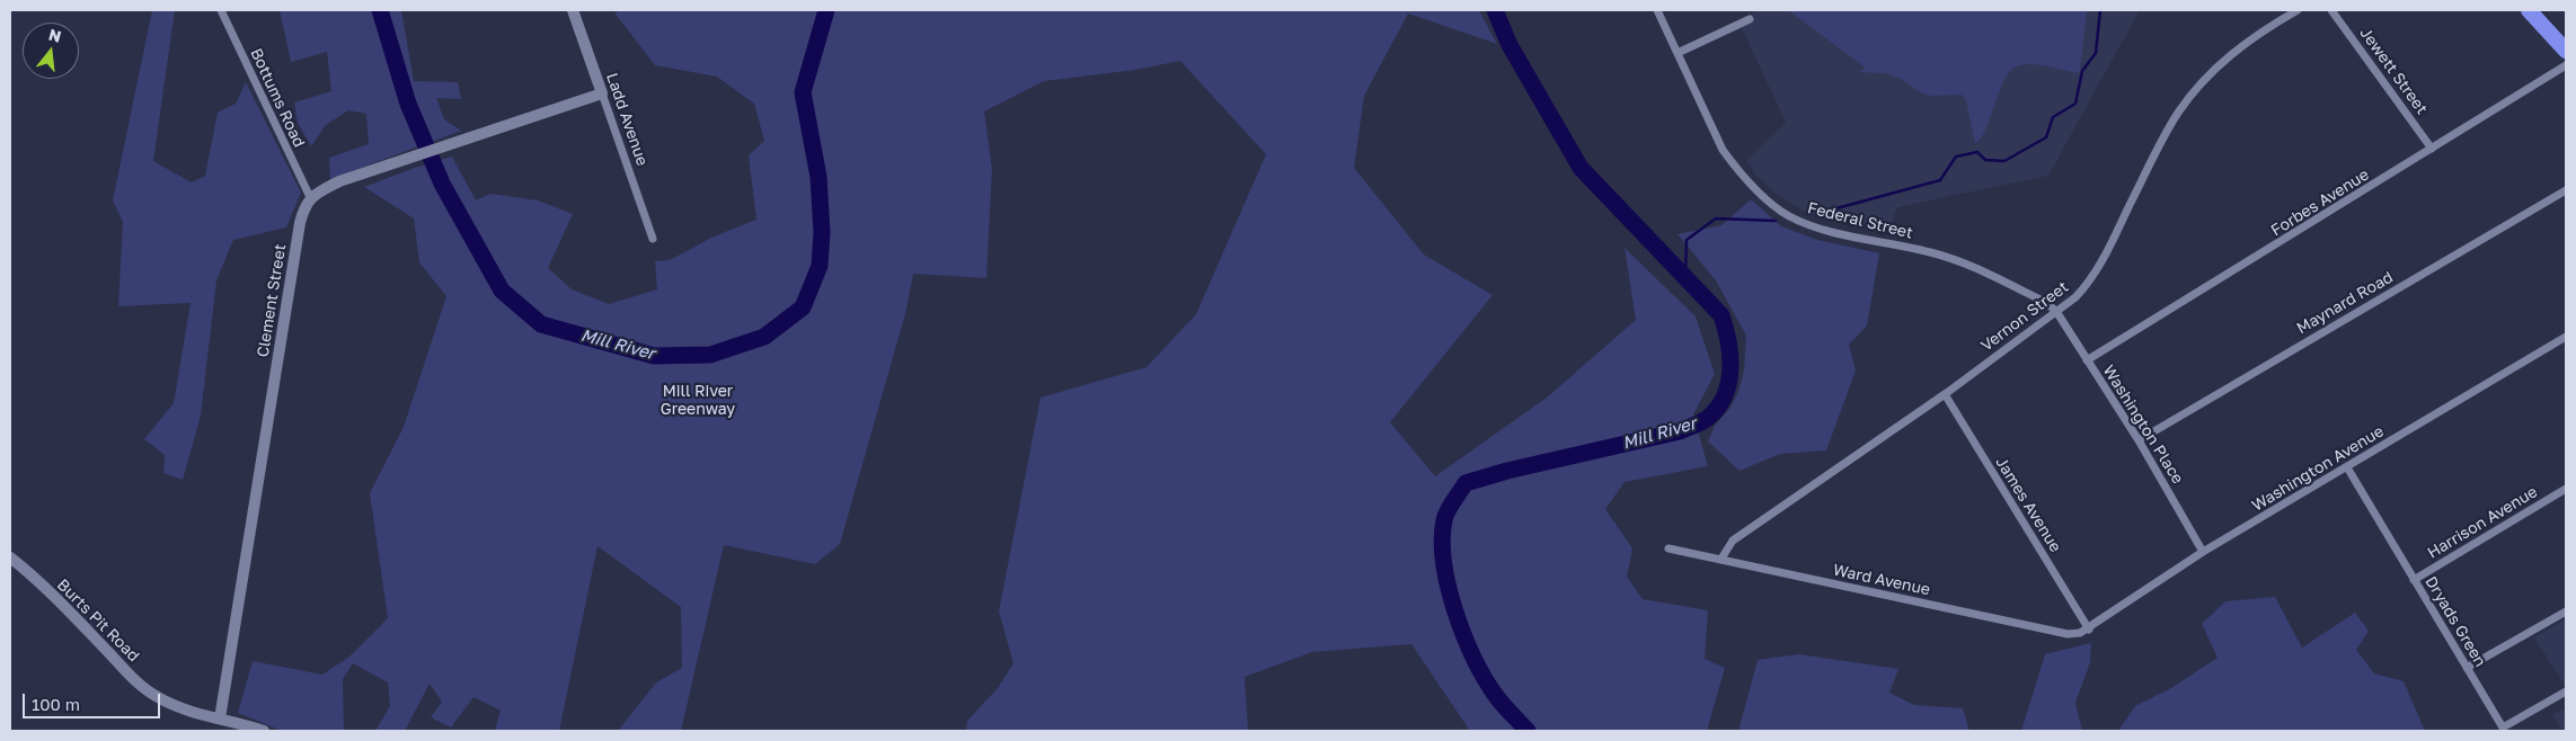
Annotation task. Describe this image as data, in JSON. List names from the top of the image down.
{
  "streets": {
    "street": [
      "Jewett Street",
      "Bottums Road",
      "Ladd Avenue",
      "Forbes Avenue",
      "Federal Street",
      "Clement Street",
      "Maynard Road",
      "Vernon Street",
      "Washington Place",
      "Washington Avenue",
      "James Avenue",
      "Harrison Avenue",
      "Ward Avenue",
      "Burts Pit Road",
      "Dryads Green"
    ]
  },
  "crossings": [
    ["Jewett Street", "Forbes Avenue"],
    ["Bottums Road", "Clement Street"],
    ["Forbes Avenue", "Washington Place"],
    ["Federal Street", "Vernon Street"],
    ["Federal Street", "Washington Place"],
    ["Clement Street", "Burts Pit Road"],
    ["Maynard Road", "Washington Place"],
    ["Vernon Street", "Washington Place"],
    ["Vernon Street", "James Avenue"],
    ["Vernon Street", "Ward Avenue"],
    ["Washington Place", "Washington Avenue"],
    ["Washington Avenue", "James Avenue"],
    ["Washington Avenue", "Ward Avenue"],
    ["Washington Avenue", "Dryads Green"],
    ["James Avenue", "Ward Avenue"],
    ["Harrison Avenue", "Dryads Green"]
  ],
  "water": ["Mill River"],
  "parks": ["Mill River Greenway"],
  "scale_bar": "100 m",
  "north": "top"
}
